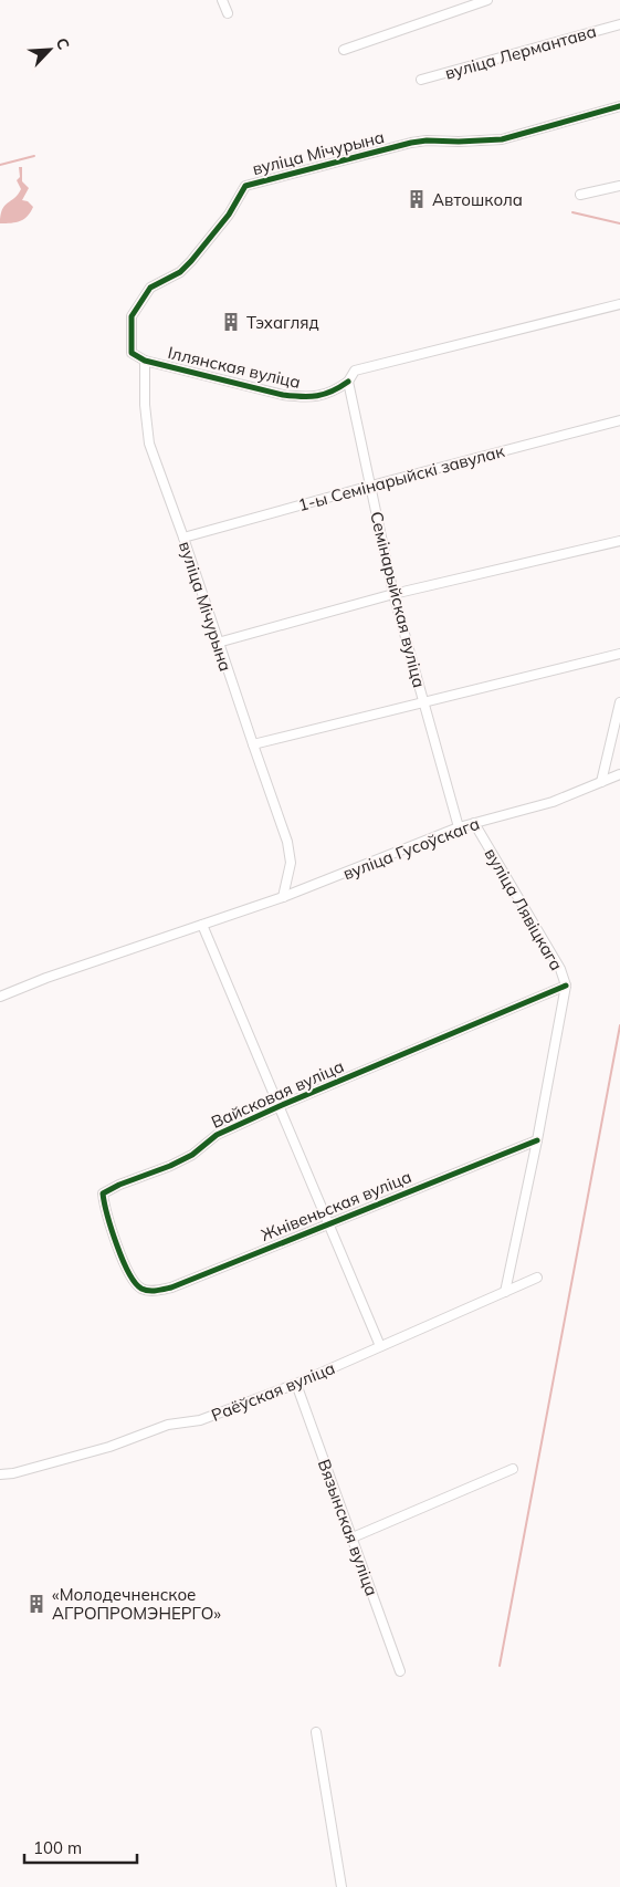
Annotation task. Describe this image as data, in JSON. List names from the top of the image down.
{
  "streets": {
    "street": [
      "вуліца Лермантава",
      "вуліца Мічурына",
      "Іллянская вуліца",
      "1-ы Семінарыйскі завулак",
      "Семінарыйская вуліца",
      "вуліца Гусоўскага",
      "вуліца Лявіцкага",
      "Вайсковая вуліца",
      "Жнівеньская вуліца",
      "Раёўская вуліца",
      "Вязынская вуліца"
    ]
  },
  "crossings": [
    ["вуліца Мічурына", "Іллянская вуліца"],
    ["вуліца Мічурына", "1-ы Семінарыйскі завулак"],
    ["вуліца Мічурына", "вуліца Гусоўскага"],
    ["Іллянская вуліца", "Семінарыйская вуліца"],
    ["1-ы Семінарыйскі завулак", "Семінарыйская вуліца"],
    ["Семінарыйская вуліца", "вуліца Гусоўскага"],
    ["вуліца Гусоўскага", "вуліца Лявіцкага"],
    ["вуліца Лявіцкага", "Вайсковая вуліца"],
    ["вуліца Лявіцкага", "Жнівеньская вуліца"],
    ["вуліца Лявіцкага", "Раёўская вуліца"],
    ["Вайсковая вуліца", "Жнівеньская вуліца"],
    ["Раёўская вуліца", "Вязынская вуліца"]
  ],
  "places": {
    "building": ["Автошкола", "Тэхагляд", "«Молодечненское АГРОПРОМЭНЕРГО»"]
  },
  "scale_bar": "100 m",
  "north": "top right"
}
